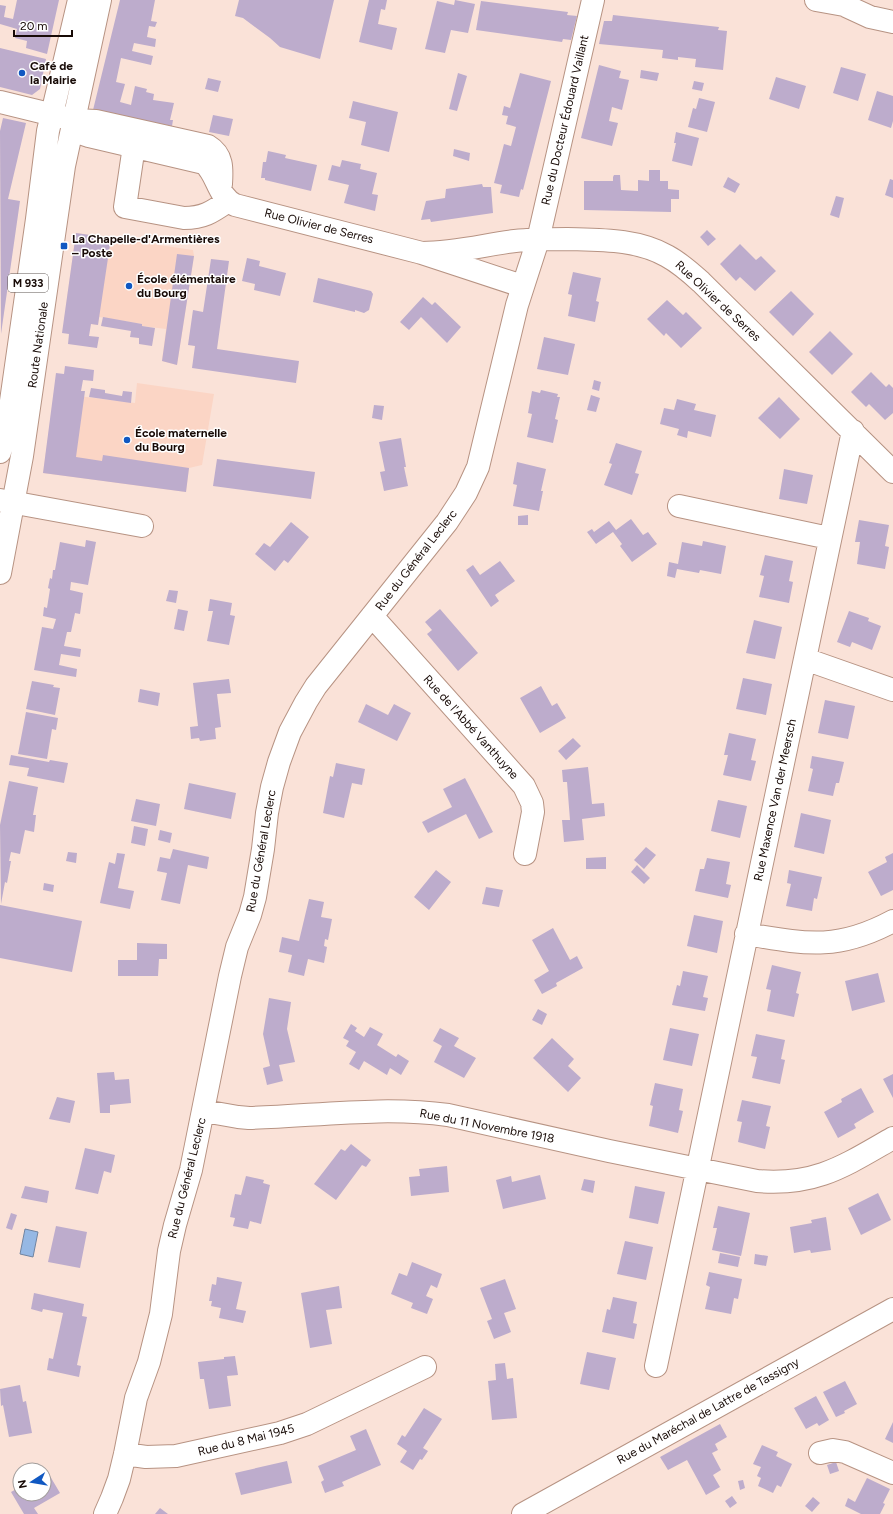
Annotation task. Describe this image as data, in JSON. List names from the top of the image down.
{
  "streets": {
    "street": [
      "Rue du Docteur Édouard Vaillant",
      "Rue Olivier de Serres",
      "M 933",
      "Route Nationale",
      "Rue du Général Leclerc",
      "Rue de l'Abbé Vanthuyne",
      "Rue Maxence Van der Meersch",
      "Rue du 11 Novembre 1918",
      "Rue du Maréchal de Lattre de Tassigny",
      "Rue du 8 Mai 1945"
    ]
  },
  "crossings": [
    ["Rue du Docteur Édouard Vaillant", "Rue Olivier de Serres"],
    ["Rue du Docteur Édouard Vaillant", "Rue du Général Leclerc"],
    ["Rue Olivier de Serres", "Rue du Général Leclerc"],
    ["Rue Olivier de Serres", "Rue Maxence Van der Meersch"],
    ["Rue du Général Leclerc", "Rue de l'Abbé Vanthuyne"],
    ["Rue du Général Leclerc", "Rue du 11 Novembre 1918"],
    ["Rue du Général Leclerc", "Rue du 8 Mai 1945"],
    ["Rue Maxence Van der Meersch", "Rue du 11 Novembre 1918"]
  ],
  "places": {
    "other": ["Café de la Mairie", "École élémentaire du Bourg", "École maternelle du Bourg"],
    "transit": ["La Chapelle-d'Armentières – Poste"]
  },
  "scale_bar": "20 m",
  "north": "left"
}
